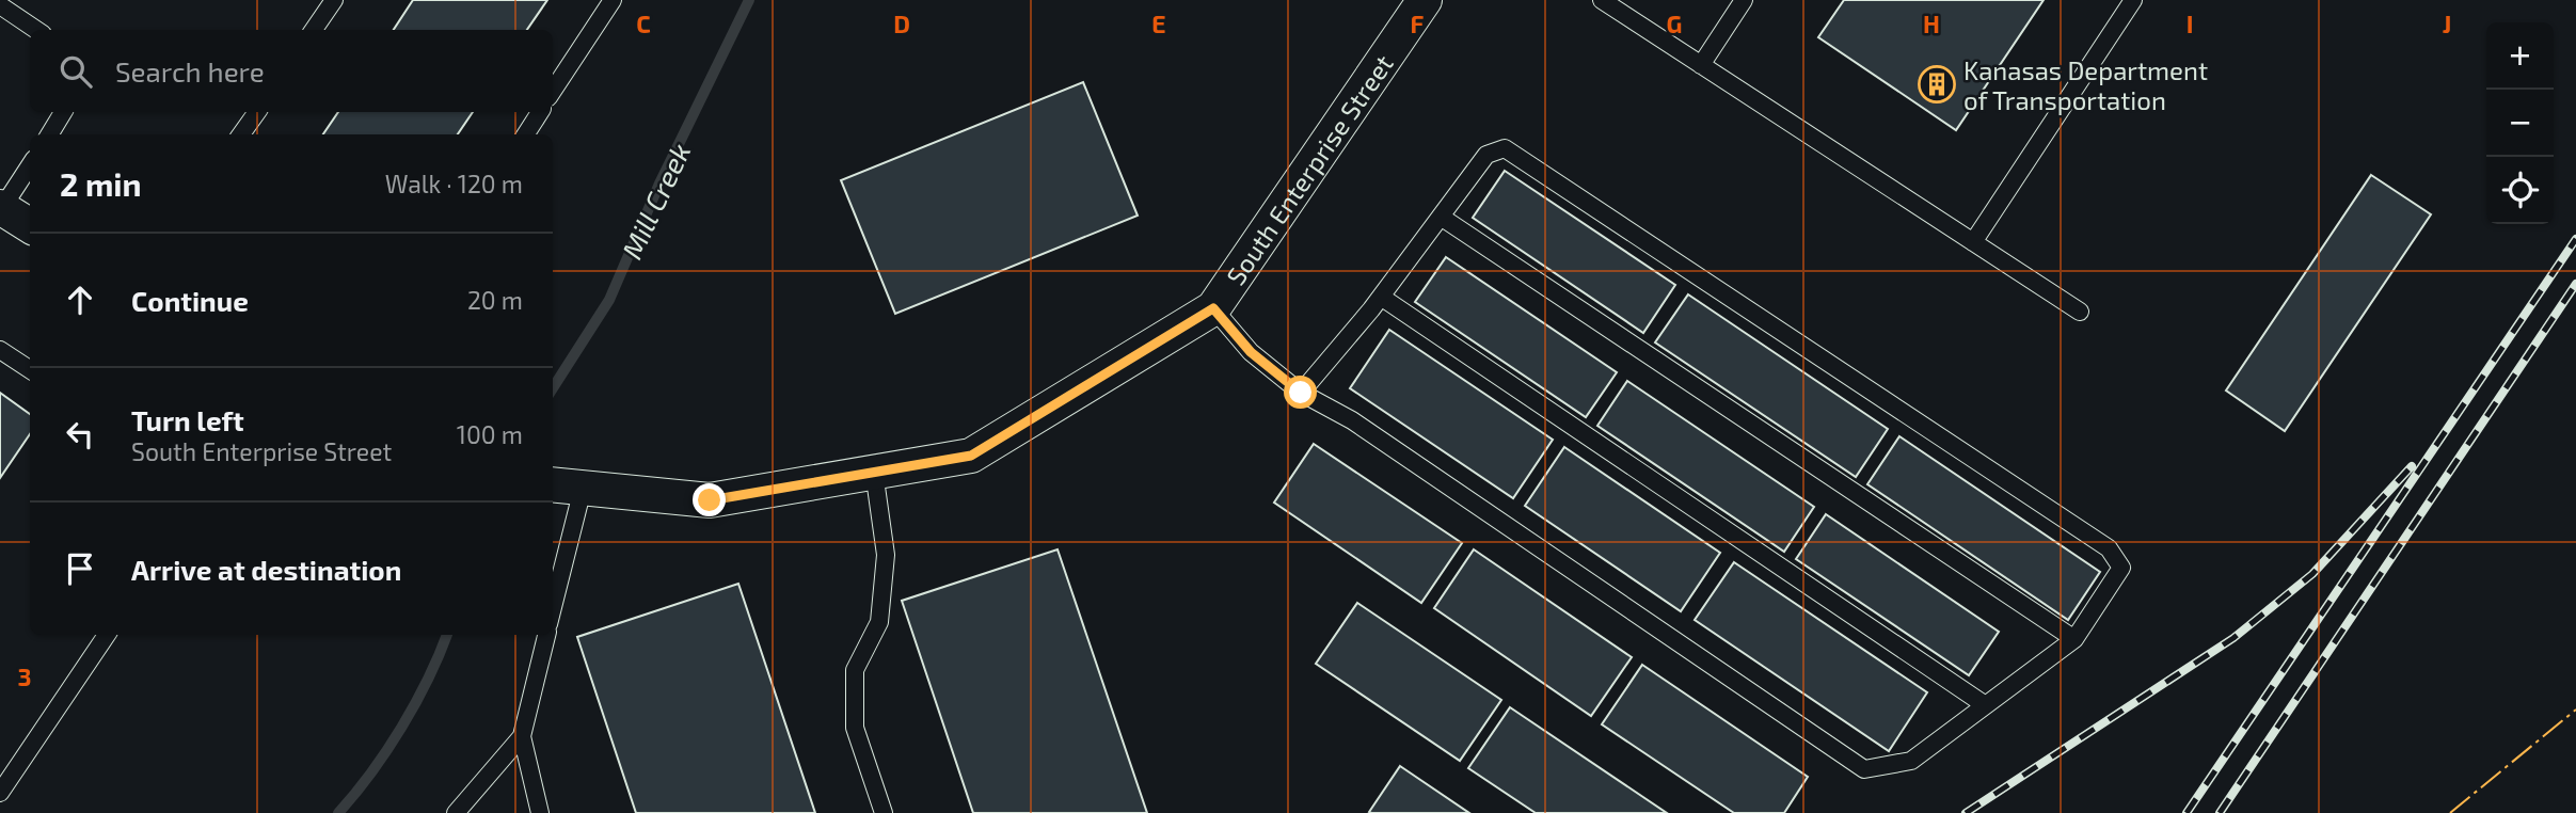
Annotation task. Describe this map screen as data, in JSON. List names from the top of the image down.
{
  "streets": {
    "street": ["South Enterprise Street"]
  },
  "water": ["Mill Creek"],
  "places": {
    "building": ["Kanasas Department of Transportation"]
  },
  "page": {
    "map_buttons": ["+", "−"],
    "search": "Search here",
    "heading": ["2 min", "Walk · 120 m"],
    "list": [
      ["Continue", "20 m"],
      ["Turn left", "South Enterprise Street", "100 m"],
      "Arrive at destination"
    ]
  },
  "grid": {
    "columns": [
      "C",
      "D",
      "E",
      "F",
      "G",
      "H",
      "I",
      "J"
    ],
    "rows": ["3"]
  }
}
